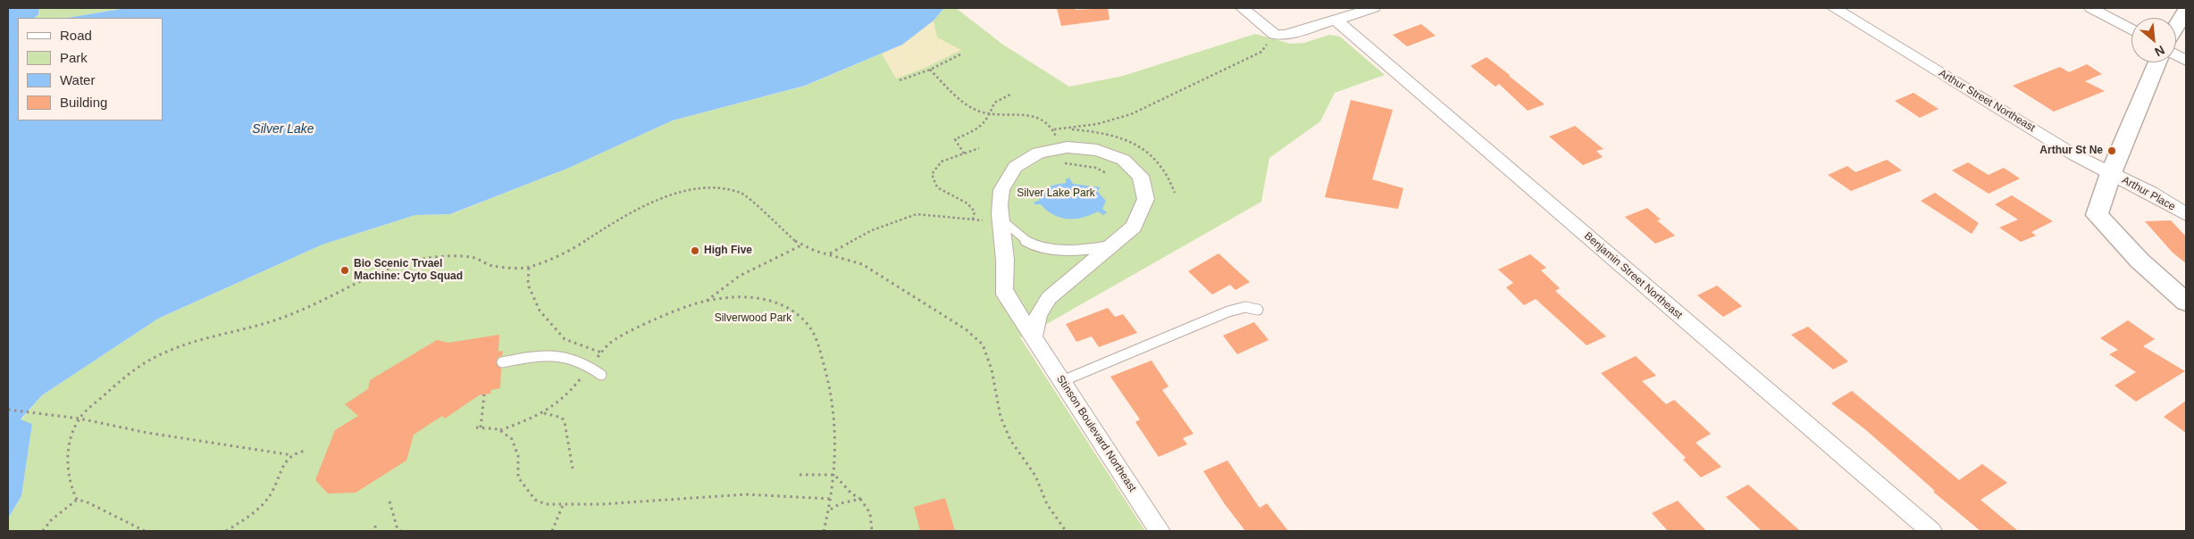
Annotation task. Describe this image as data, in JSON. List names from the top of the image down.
{
  "streets": {
    "street": [
      "Arthur Street Northeast",
      "Arthur Place",
      "Benjamin Street Northeast",
      "Stinson Boulevard Northeast"
    ]
  },
  "crossings": [
    ["Arthur Street Northeast", "Arthur Place"]
  ],
  "water": ["Silver Lake"],
  "parks": ["Silver Lake Park", "Silverwood Park"],
  "places": ["Arthur St Ne", "High Five", "Bio Scenic Trvael Machine: Cyto Squad"],
  "legend": [
    "Road",
    "Park",
    "Water",
    "Building"
  ],
  "north": "bottom right"
}
